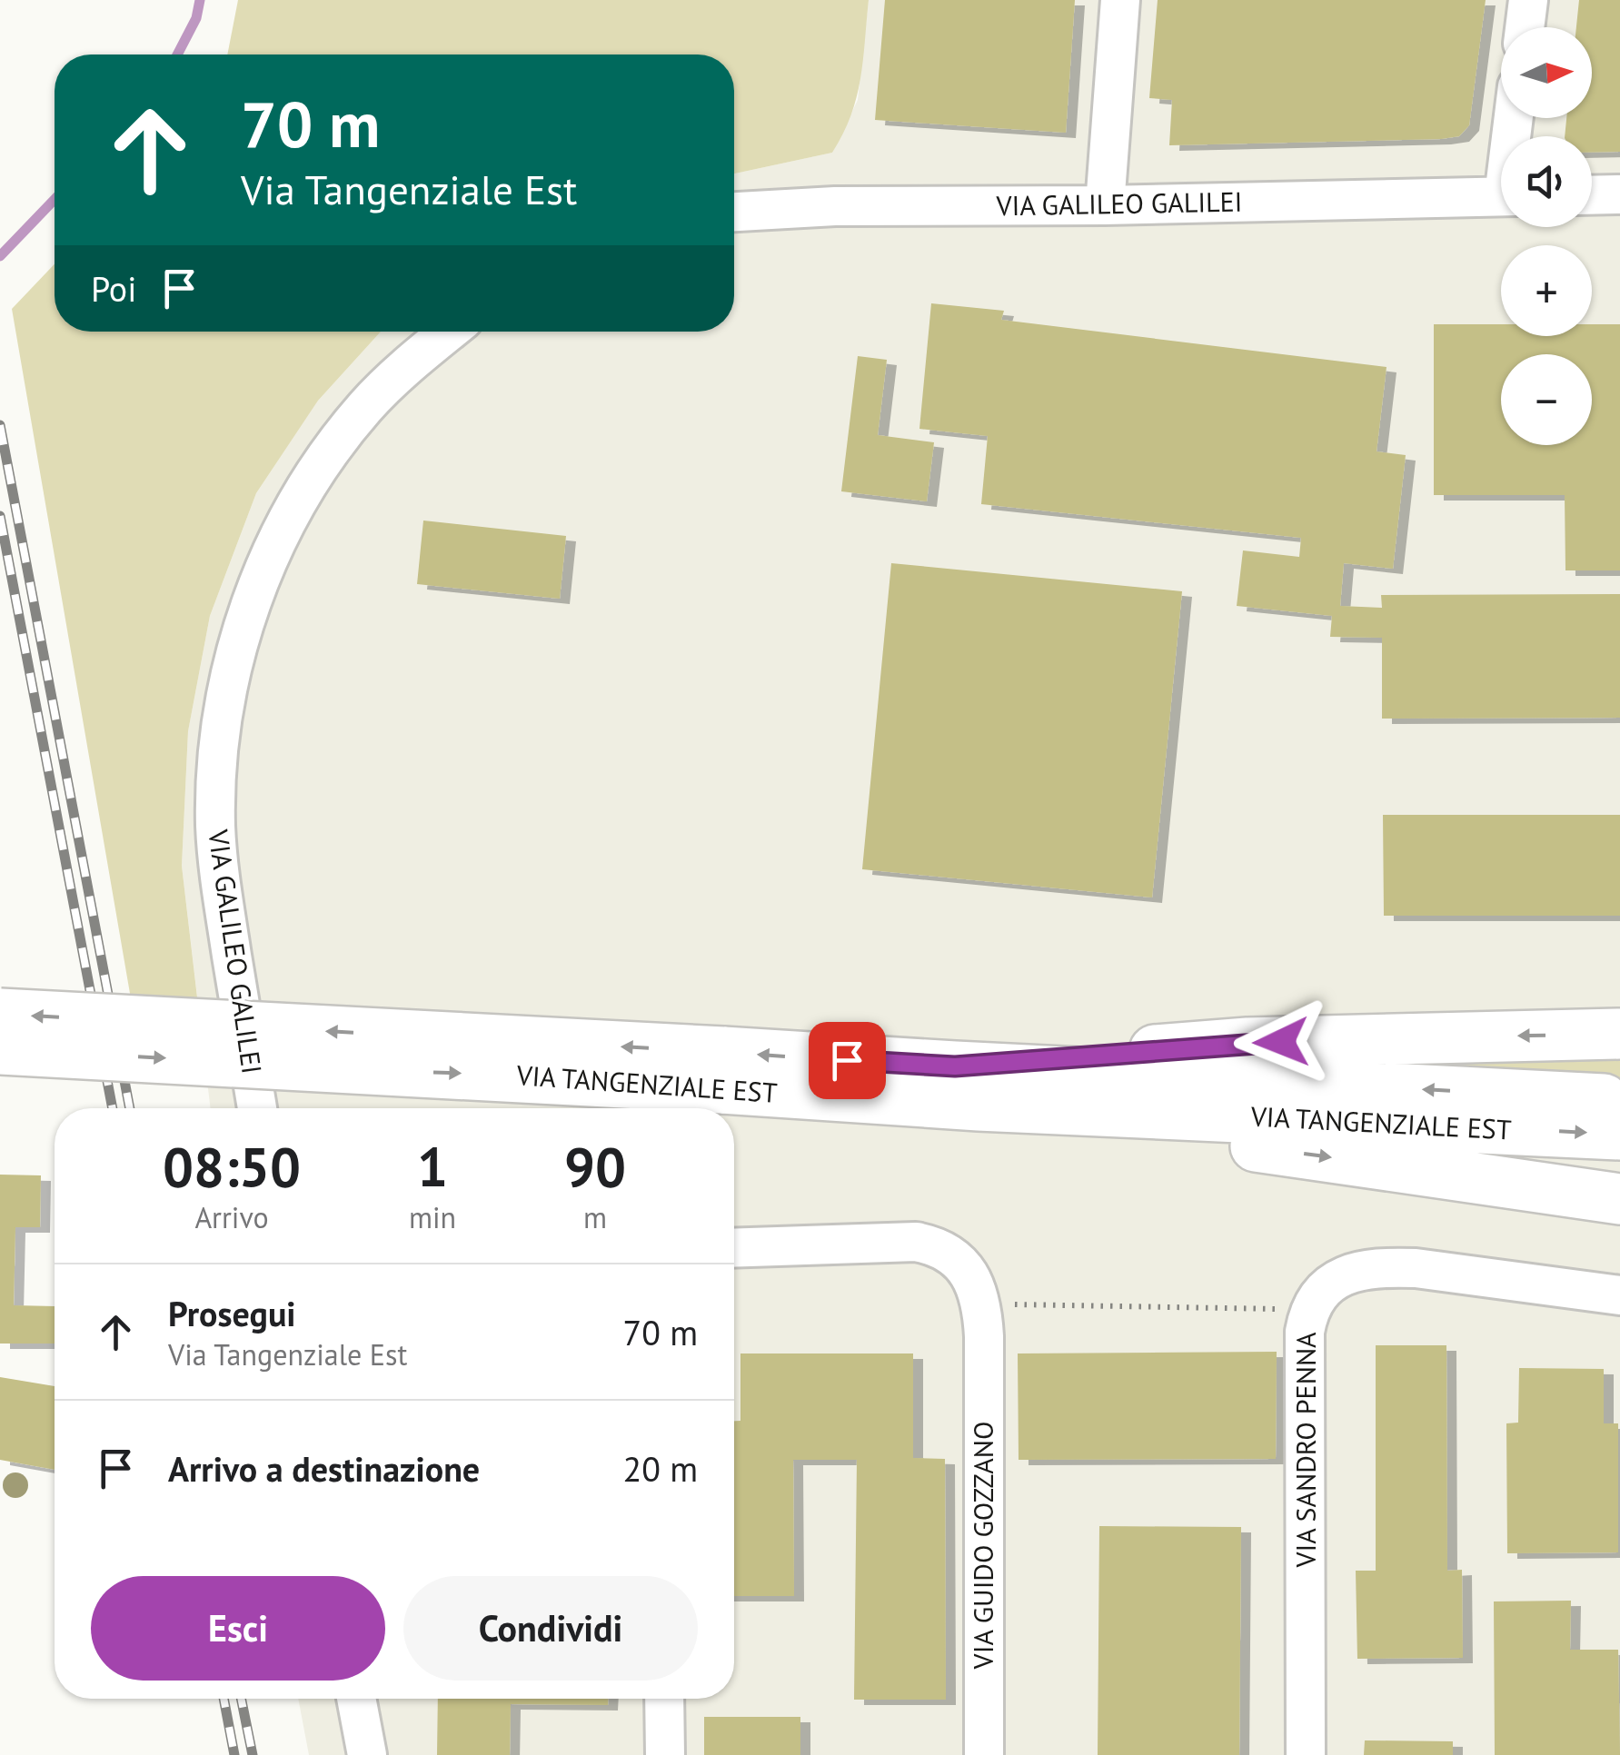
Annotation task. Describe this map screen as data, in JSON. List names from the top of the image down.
{
  "streets": {
    "main road": ["VIA TANGENZIALE EST"],
    "street": ["VIA GALILEO GALILEI", "VIA SANDRO PENNA", "VIA GUIDO GOZZANO"]
  },
  "north": "right",
  "page": {
    "map_buttons": ["+", "−"],
    "turn": ["70 m", "Via Tangenziale Est"],
    "then": "Poi",
    "eta": [
      "08:50",
      "Arrivo",
      "1",
      "min",
      "90",
      "m"
    ],
    "list": [
      {
        "name": "Prosegui",
        "note": "Via Tangenziale Est",
        "value": "70 m"
      },
      {
        "name": "Arrivo a destinazione",
        "value": "20 m"
      }
    ],
    "buttons": ["Esci", "Condividi"]
  }
}
